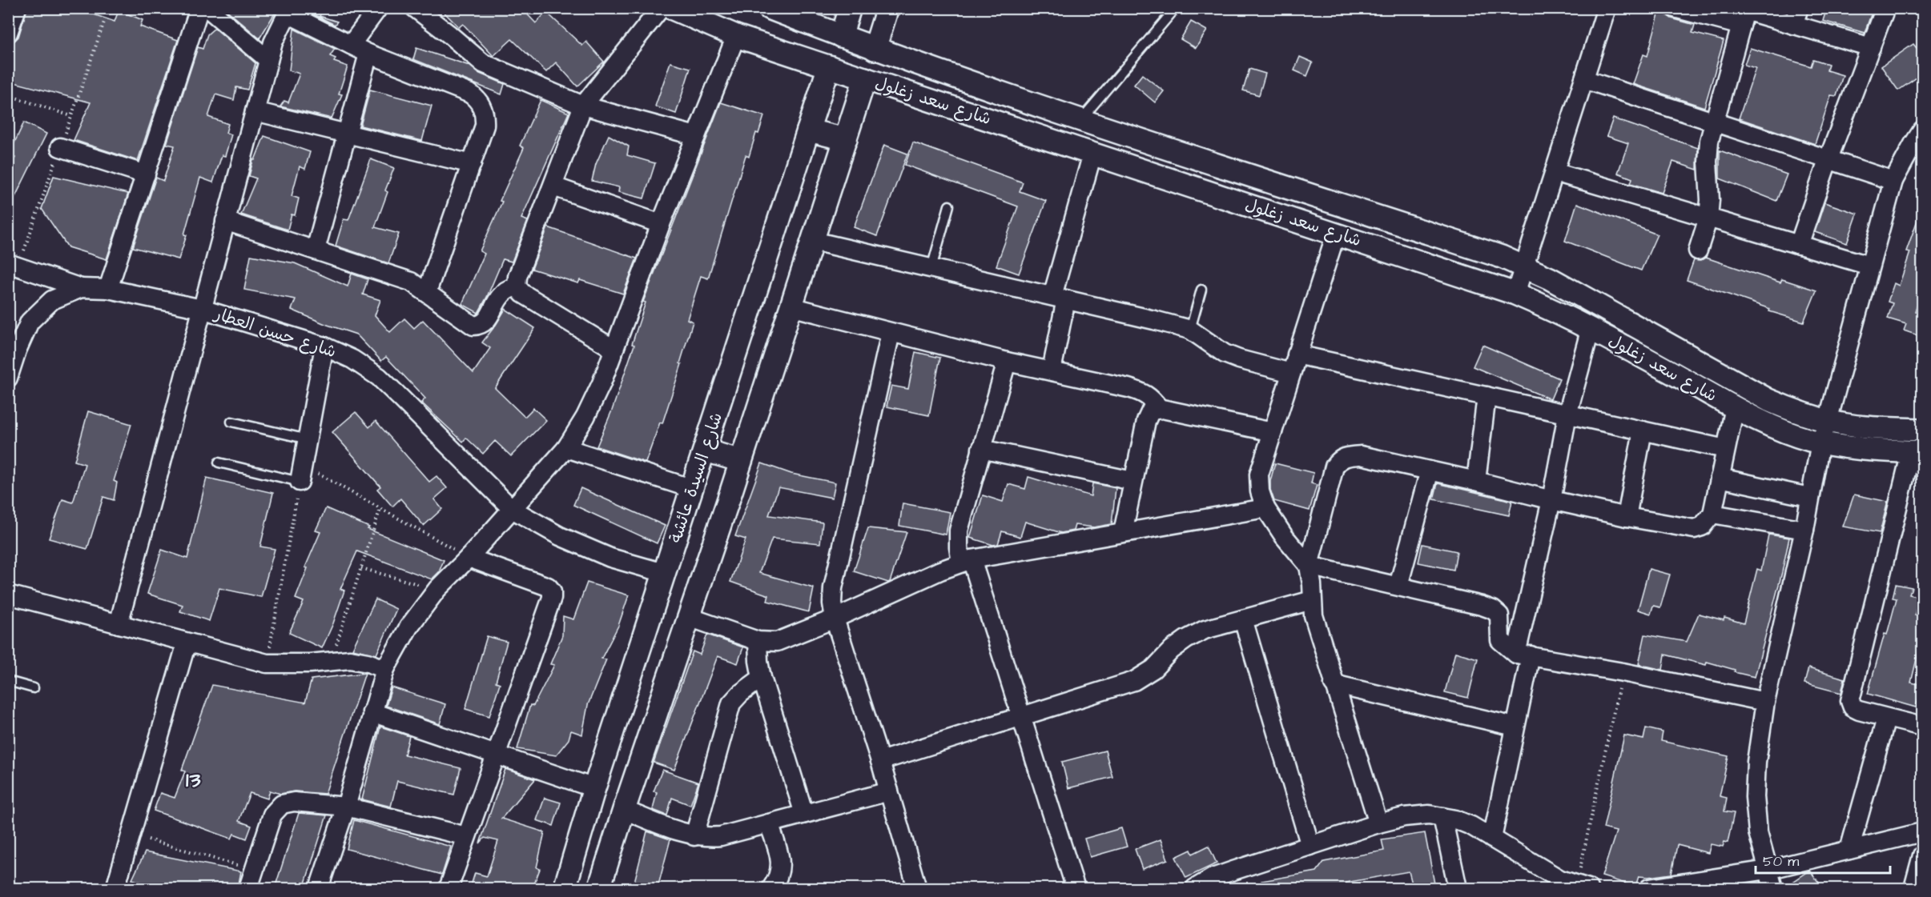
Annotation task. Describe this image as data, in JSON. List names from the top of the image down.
{
  "streets": {
    "street": ["شارع سعد زغلول", "شارع حسن العطار", "شارع السيدة عائشة"]
  },
  "crossings": [
    ["شارع سعد زغلول", "شارع السيدة عائشة"],
    ["شارع حسن العطار", "شارع السيدة عائشة"]
  ],
  "districts": ["13"],
  "scale_bar": "50 m"
}
